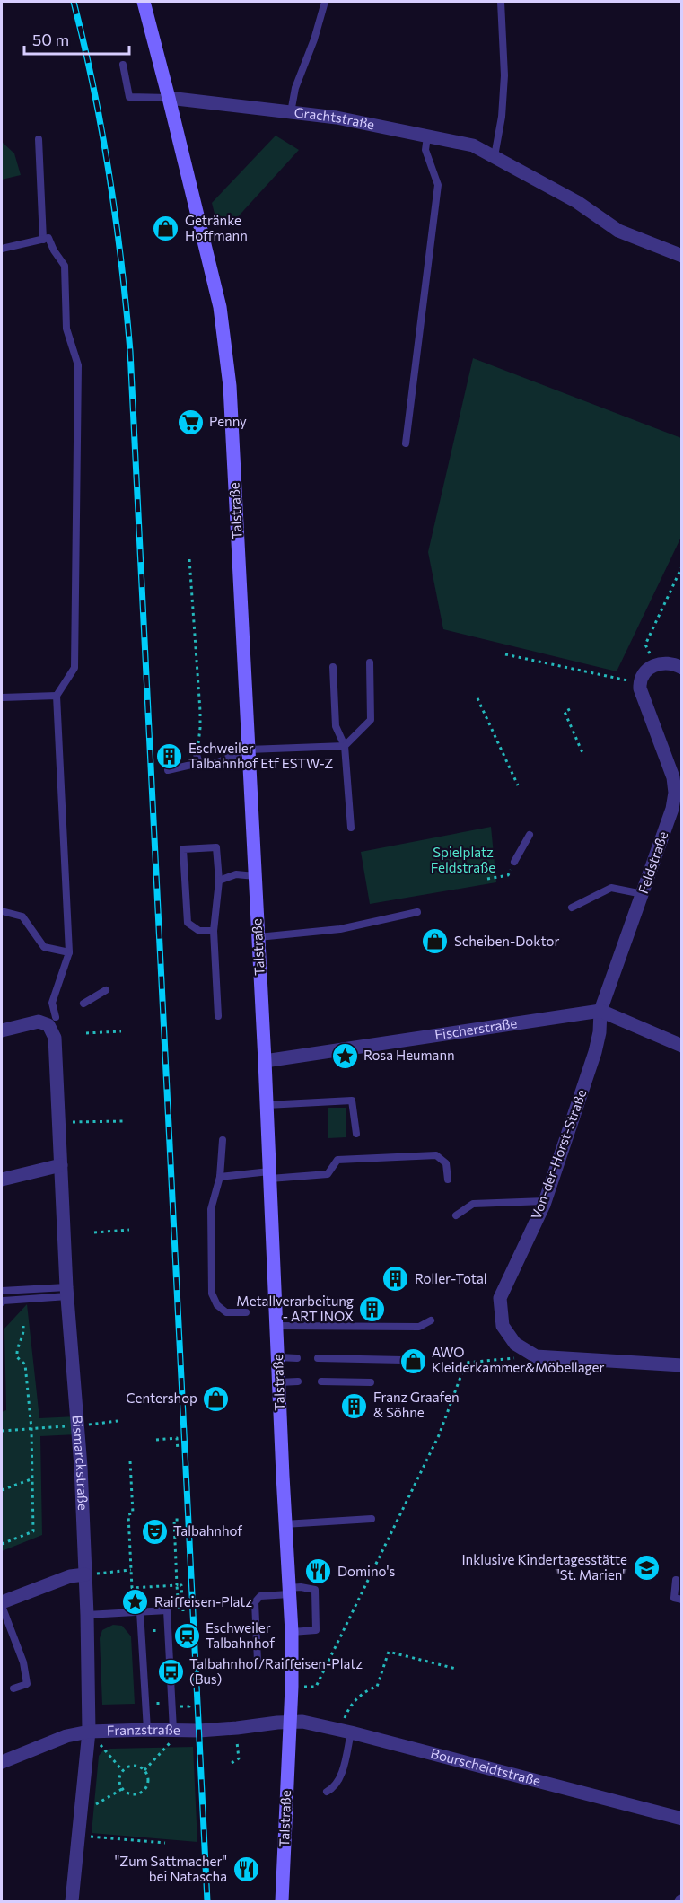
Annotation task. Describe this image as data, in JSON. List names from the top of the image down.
{
  "streets": {
    "main road": ["Talstraße"],
    "street": [
      "Grachtstraße",
      "Feldstraße",
      "Fischerstraße",
      "Von-der-Horst-Straße",
      "Bismarckstraße",
      "Franzstraße",
      "Bourscheidtstraße"
    ]
  },
  "crossings": [
    ["Grachtstraße", "Talstraße"],
    ["Talstraße", "Fischerstraße"],
    ["Talstraße", "Franzstraße"],
    ["Talstraße", "Bourscheidtstraße"],
    ["Feldstraße", "Fischerstraße"],
    ["Feldstraße", "Von-der-Horst-Straße"],
    ["Fischerstraße", "Von-der-Horst-Straße"],
    ["Bismarckstraße", "Franzstraße"],
    ["Franzstraße", "Bourscheidtstraße"]
  ],
  "parks": ["Spielplatz Feldstraße"],
  "places": {
    "shop": [
      "Getränke Hoffmann",
      "Scheiben-Doktor",
      "AWO Kleiderkammer&Möbellager",
      "Centershop"
    ],
    "supermarket": ["Penny"],
    "building": [
      "Eschweiler Talbahnhof Etf ESTW-Z",
      "Roller-Total",
      "Metallverarbeitung - ART INOX",
      "Franz Graafen & Söhne"
    ],
    "place": ["Rosa Heumann", "Raiffeisen-Platz"],
    "theatre": ["Talbahnhof"],
    "school or university": ["Inklusive Kindertagesstätte \"St. Marien\""],
    "restaurant": ["Domino's", "\"Zum Sattmacher\" bei Natascha"],
    "station": ["Eschweiler Talbahnhof"],
    "bus stop": ["Talbahnhof/Raiffeisen-Platz (Bus)"]
  },
  "scale_bar": "50 m"
}
